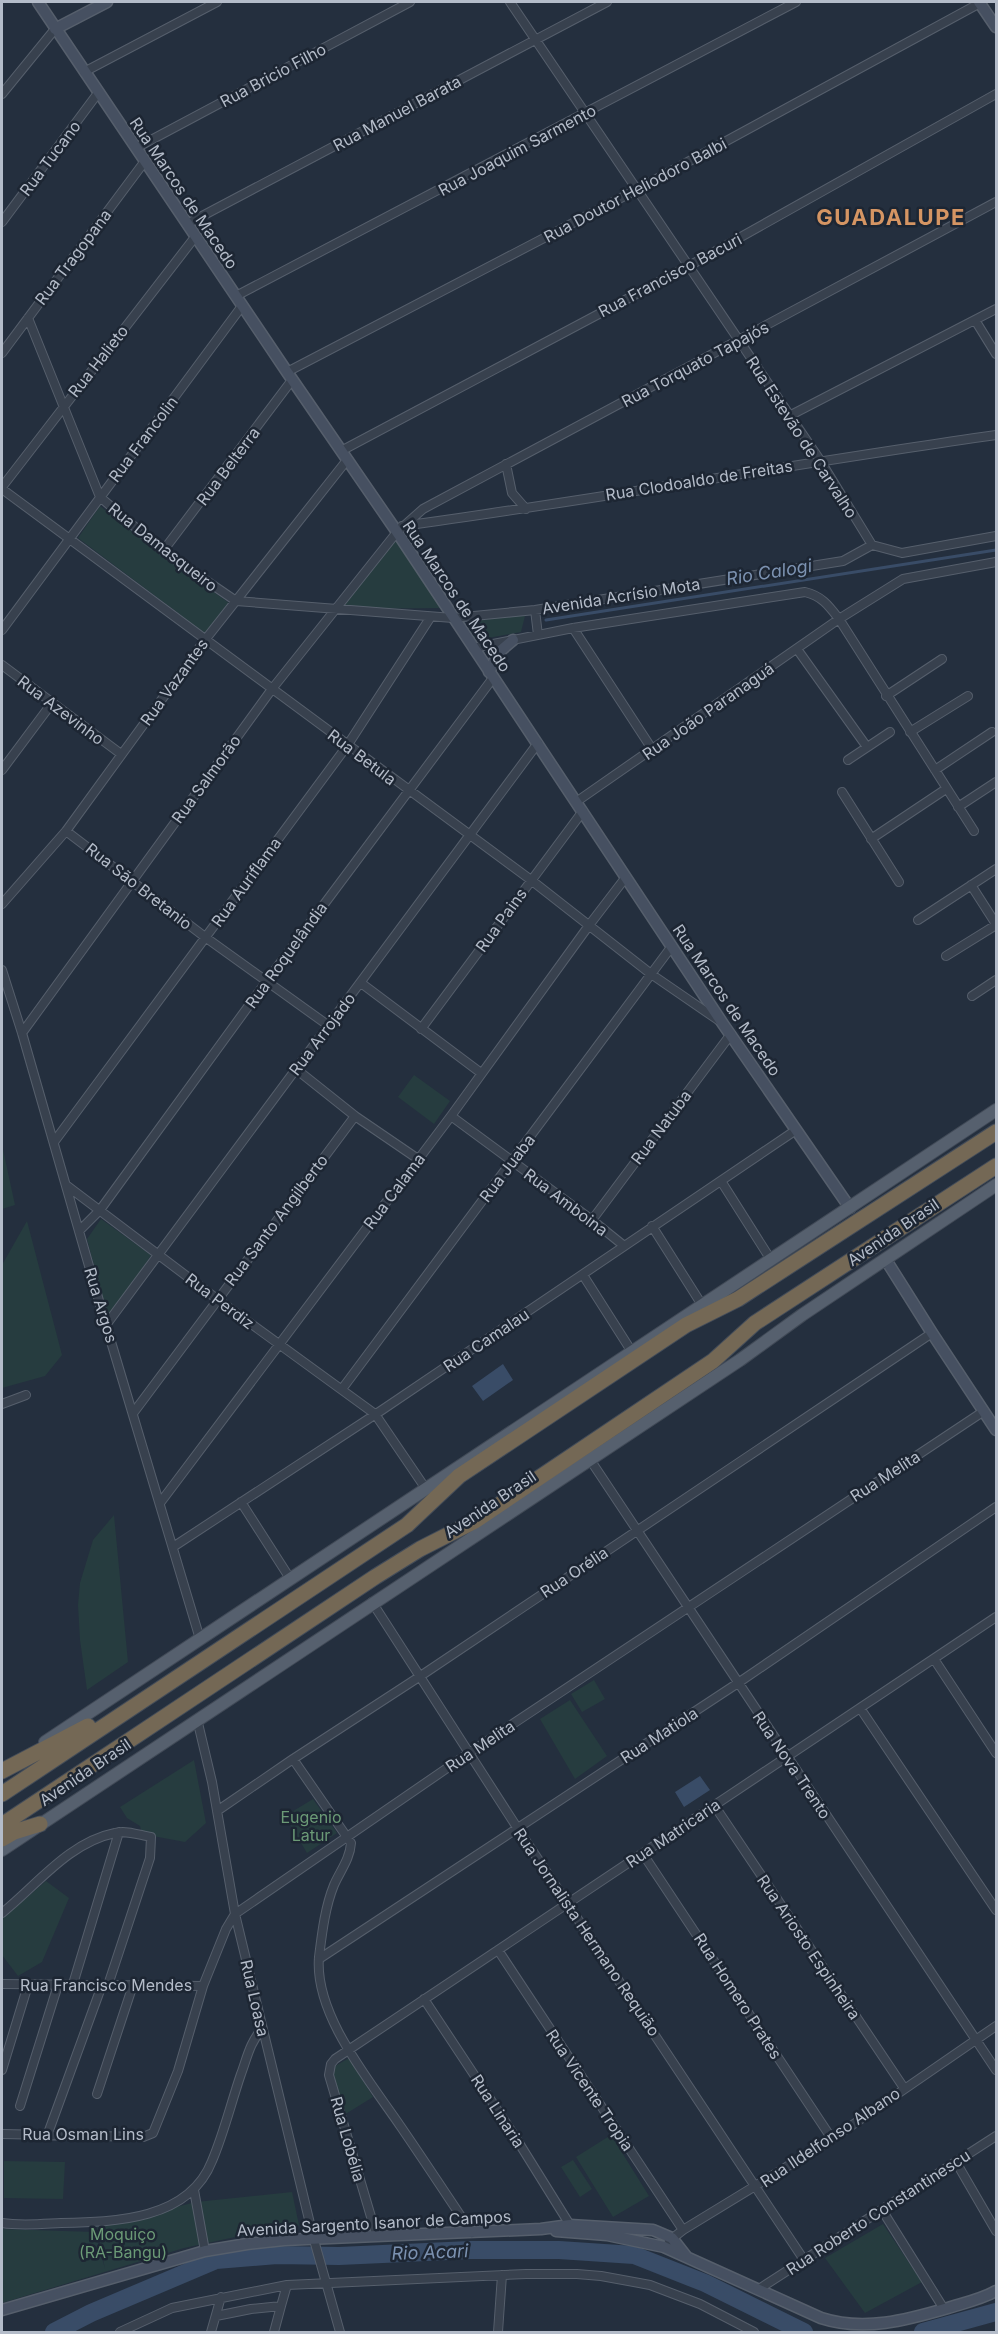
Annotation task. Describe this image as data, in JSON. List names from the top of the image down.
{
  "streets": {
    "highway": ["Avenida Brasil"],
    "main road": ["Rua Marcos de Macedo", "Avenida Sargento Isanor de Campos"],
    "street": [
      "Rua Bricio Filho",
      "Rua Manuel Barata",
      "Rua Joaquim Sarmento",
      "Rua Tucano",
      "Rua Doutor Heliodoro Balbi",
      "Rua Tragopana",
      "Rua Francisco Bacuri",
      "Rua Halieto",
      "Rua Torquato Tapajós",
      "Rua Estevão de Carvalho",
      "Rua Francolin",
      "Rua Belterra",
      "Rua Clodoaldo de Freitas",
      "Rua Damasqueiro",
      "Avenida Acrísio Mota",
      "Rua Vazantes",
      "Rua Azevinho",
      "Rua João Paranaguá",
      "Rua Betula",
      "Rua Salmorão",
      "Rua Auriflama",
      "Rua São Bretanio",
      "Rua Pains",
      "Rua Roquelândia",
      "Rua Arrojado",
      "Rua Natuba",
      "Rua Juaba",
      "Rua Calama",
      "Rua Amboina",
      "Rua Santo Angilberto",
      "Rua Perdiz",
      "Rua Argos",
      "Rua Camalau",
      "Rua Melita",
      "Rua Orélia",
      "Rua Matiola",
      "Rua Nova Trento",
      "Rua Matricaria",
      "Rua Jornalista Hermano Requião",
      "Rua Ariosto Espinheira",
      "Rua Francisco Mendes",
      "Rua Homero Prates",
      "Rua Loasa",
      "Rua Vicente Tropia",
      "Rua Linaria",
      "Rua Osman Lins",
      "Rua Ildelfonso Albano",
      "Rua Lobélia",
      "Rua Roberto Constantinescu"
    ]
  },
  "crossings": [
    ["Rua Bricio Filho", "Rua Marcos de Macedo"],
    ["Rua Manuel Barata", "Rua Marcos de Macedo"],
    ["Rua Manuel Barata", "Rua Estevão de Carvalho"],
    ["Rua Joaquim Sarmento", "Rua Marcos de Macedo"],
    ["Rua Joaquim Sarmento", "Rua Estevão de Carvalho"],
    ["Rua Tucano", "Rua Marcos de Macedo"],
    ["Rua Doutor Heliodoro Balbi", "Rua Marcos de Macedo"],
    ["Rua Doutor Heliodoro Balbi", "Rua Estevão de Carvalho"],
    ["Rua Doutor Heliodoro Balbi", "Rua Belterra"],
    ["Rua Marcos de Macedo", "Rua Tragopana"],
    ["Rua Marcos de Macedo", "Rua Francisco Bacuri"],
    ["Rua Marcos de Macedo", "Rua Halieto"],
    ["Rua Marcos de Macedo", "Rua Torquato Tapajós"],
    ["Rua Marcos de Macedo", "Rua Francolin"],
    ["Rua Marcos de Macedo", "Rua Belterra"],
    ["Rua Marcos de Macedo", "Rua Clodoaldo de Freitas"],
    ["Rua Marcos de Macedo", "Rua Damasqueiro"],
    ["Rua Marcos de Macedo", "Avenida Acrísio Mota"],
    ["Rua Marcos de Macedo", "Rua Vazantes"],
    ["Rua Marcos de Macedo", "Rua João Paranaguá"],
    ["Rua Marcos de Macedo", "Rua Betula"],
    ["Rua Marcos de Macedo", "Rua Salmorão"],
    ["Rua Marcos de Macedo", "Rua Pains"],
    ["Rua Marcos de Macedo", "Rua Roquelândia"],
    ["Rua Marcos de Macedo", "Rua Arrojado"],
    ["Rua Marcos de Macedo", "Rua Natuba"],
    ["Rua Marcos de Macedo", "Rua Juaba"],
    ["Rua Marcos de Macedo", "Rua Calama"],
    ["Rua Marcos de Macedo", "Rua Camalau"],
    ["Rua Tragopana", "Rua Damasqueiro"],
    ["Rua Francisco Bacuri", "Rua Estevão de Carvalho"],
    ["Rua Francisco Bacuri", "Rua Vazantes"],
    ["Rua Halieto", "Rua Damasqueiro"],
    ["Rua Halieto", "Rua Betula"],
    ["Rua Torquato Tapajós", "Rua Estevão de Carvalho"],
    ["Rua Torquato Tapajós", "Rua Clodoaldo de Freitas"],
    ["Rua Torquato Tapajós", "Rua Salmorão"],
    ["Rua Estevão de Carvalho", "Rua Clodoaldo de Freitas"],
    ["Rua Estevão de Carvalho", "Avenida Acrísio Mota"],
    ["Rua Francolin", "Rua Damasqueiro"],
    ["Rua Francolin", "Rua Betula"],
    ["Rua Belterra", "Rua Damasqueiro"],
    ["Rua Clodoaldo de Freitas", "Rua Salmorão"],
    ["Rua Damasqueiro", "Avenida Acrísio Mota"],
    ["Rua Damasqueiro", "Rua Vazantes"],
    ["Rua Damasqueiro", "Rua Salmorão"],
    ["Rua Damasqueiro", "Rua Auriflama"],
    ["Avenida Acrísio Mota", "Rua João Paranaguá"],
    ["Rua Vazantes", "Rua Azevinho"],
    ["Rua Vazantes", "Rua Betula"],
    ["Rua Vazantes", "Rua São Bretanio"],
    ["Rua João Paranaguá", "Rua Pains"],
    ["Rua Betula", "Rua Salmorão"],
    ["Rua Betula", "Rua Auriflama"],
    ["Rua Betula", "Rua Pains"],
    ["Rua Betula", "Rua Roquelândia"],
    ["Rua Betula", "Rua Arrojado"],
    ["Rua Betula", "Rua Juaba"],
    ["Rua Betula", "Rua Calama"],
    ["Rua Salmorão", "Rua São Bretanio"],
    ["Rua Salmorão", "Rua Argos"],
    ["Rua Auriflama", "Rua São Bretanio"],
    ["Rua Auriflama", "Rua Argos"],
    ["Rua São Bretanio", "Rua Roquelândia"],
    ["Rua São Bretanio", "Rua Arrojado"],
    ["Rua Roquelândia", "Rua Perdiz"],
    ["Rua Roquelândia", "Rua Argos"],
    ["Rua Arrojado", "Rua Perdiz"],
    ["Rua Arrojado", "Rua Argos"],
    ["Rua Natuba", "Rua Amboina"],
    ["Rua Juaba", "Rua Amboina"],
    ["Rua Juaba", "Rua Perdiz"],
    ["Rua Calama", "Rua Amboina"],
    ["Rua Calama", "Rua Perdiz"],
    ["Rua Calama", "Rua Argos"],
    ["Rua Amboina", "Rua Camalau"],
    ["Rua Santo Angilberto", "Rua Perdiz"],
    ["Rua Santo Angilberto", "Rua Argos"],
    ["Avenida Brasil", "Rua Nova Trento"],
    ["Avenida Brasil", "Rua Jornalista Hermano Requião"],
    ["Avenida Brasil", "Rua Loasa"],
    ["Rua Perdiz", "Rua Argos"],
    ["Rua Perdiz", "Rua Camalau"],
    ["Rua Argos", "Rua Camalau"],
    ["Rua Melita", "Rua Nova Trento"],
    ["Rua Melita", "Rua Jornalista Hermano Requião"],
    ["Rua Melita", "Rua Francisco Mendes"],
    ["Rua Melita", "Rua Loasa"],
    ["Rua Orélia", "Rua Nova Trento"],
    ["Rua Orélia", "Rua Jornalista Hermano Requião"],
    ["Rua Orélia", "Rua Loasa"],
    ["Rua Matiola", "Rua Nova Trento"],
    ["Rua Matiola", "Rua Jornalista Hermano Requião"],
    ["Rua Nova Trento", "Rua Matricaria"],
    ["Rua Nova Trento", "Rua Ildelfonso Albano"],
    ["Rua Matricaria", "Rua Jornalista Hermano Requião"],
    ["Rua Matricaria", "Rua Ariosto Espinheira"],
    ["Rua Matricaria", "Rua Homero Prates"],
    ["Rua Matricaria", "Rua Vicente Tropia"],
    ["Rua Matricaria", "Rua Linaria"],
    ["Rua Matricaria", "Rua Lobélia"],
    ["Rua Jornalista Hermano Requião", "Rua Ildelfonso Albano"],
    ["Rua Jornalista Hermano Requião", "Rua Roberto Constantinescu"],
    ["Rua Ariosto Espinheira", "Rua Ildelfonso Albano"],
    ["Rua Francisco Mendes", "Rua Loasa"],
    ["Rua Francisco Mendes", "Rua Osman Lins"],
    ["Rua Homero Prates", "Rua Ildelfonso Albano"],
    ["Rua Loasa", "Avenida Sargento Isanor de Campos"],
    ["Rua Vicente Tropia", "Rua Ildelfonso Albano"],
    ["Rua Linaria", "Avenida Sargento Isanor de Campos"],
    ["Rua Ildelfonso Albano", "Avenida Sargento Isanor de Campos"],
    ["Rua Lobélia", "Avenida Sargento Isanor de Campos"],
    ["Rua Roberto Constantinescu", "Avenida Sargento Isanor de Campos"]
  ],
  "districts": ["GUADALUPE"],
  "water": ["Rio Calogi", "Rio Acari"],
  "parks": ["Eugenio Latur", "Moquiço (RA-Bangu)"]
}
